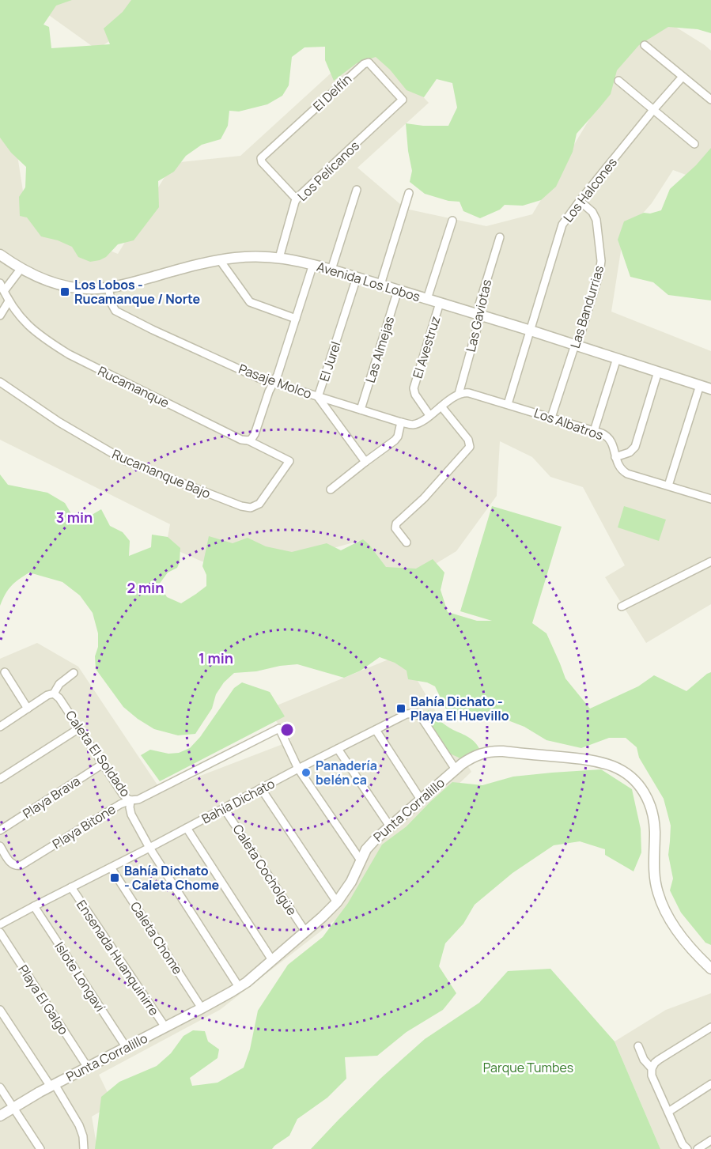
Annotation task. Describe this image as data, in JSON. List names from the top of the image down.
{
  "streets": {
    "street": [
      "El Delfín",
      "Los Pelícanos",
      "Los Halcones",
      "Avenida Los Lobos",
      "Las Bandurrias",
      "Las Gaviotas",
      "El Avestruz",
      "Las Almejas",
      "El Jurel",
      "Pasaje Molco",
      "Rucamanque",
      "Los Albatros",
      "Rucamanque Bajo",
      "Caleta El Soldado",
      "Playa Brava",
      "Bahía Dichato",
      "Punta Corralillo",
      "Playa Bitone",
      "Caleta Cocholgüe",
      "Caleta Chome",
      "Ensenada Huanquinirre",
      "Islote Longaví",
      "Playa El Galgo"
    ]
  },
  "crossings": [
    ["El Delfín", "Los Pelícanos"],
    ["Los Pelícanos", "Avenida Los Lobos"],
    ["Los Halcones", "Avenida Los Lobos"],
    ["Los Halcones", "Las Bandurrias"],
    ["Los Halcones", "Los Albatros"],
    ["Avenida Los Lobos", "Las Bandurrias"],
    ["Avenida Los Lobos", "Las Gaviotas"],
    ["Avenida Los Lobos", "El Avestruz"],
    ["Avenida Los Lobos", "Las Almejas"],
    ["Avenida Los Lobos", "El Jurel"],
    ["Avenida Los Lobos", "Pasaje Molco"],
    ["Las Bandurrias", "Los Albatros"],
    ["Las Gaviotas", "Pasaje Molco"],
    ["Las Gaviotas", "Los Albatros"],
    ["El Avestruz", "Pasaje Molco"],
    ["Las Almejas", "Pasaje Molco"],
    ["El Jurel", "Pasaje Molco"],
    ["Pasaje Molco", "Los Albatros"],
    ["Rucamanque", "Rucamanque Bajo"],
    ["Caleta El Soldado", "Playa Brava"],
    ["Caleta El Soldado", "Bahía Dichato"],
    ["Caleta El Soldado", "Punta Corralillo"],
    ["Caleta El Soldado", "Playa Bitone"],
    ["Bahía Dichato", "Punta Corralillo"],
    ["Bahía Dichato", "Playa Bitone"],
    ["Bahía Dichato", "Caleta Cocholgüe"],
    ["Bahía Dichato", "Caleta Chome"],
    ["Bahía Dichato", "Ensenada Huanquinirre"],
    ["Bahía Dichato", "Islote Longaví"],
    ["Punta Corralillo", "Caleta Cocholgüe"],
    ["Punta Corralillo", "Caleta Chome"],
    ["Punta Corralillo", "Ensenada Huanquinirre"],
    ["Punta Corralillo", "Islote Longaví"],
    ["Punta Corralillo", "Playa El Galgo"]
  ],
  "parks": ["Parque Tumbes"],
  "places": {
    "transit": ["Los Lobos - Rucamanque / Norte", "Bahía Dichato - Playa El Huevillo", "Bahía Dichato - Caleta Chome"],
    "other": ["Panadería belén ca"]
  },
  "rings": ["3 min", "2 min", "1 min"]
}
